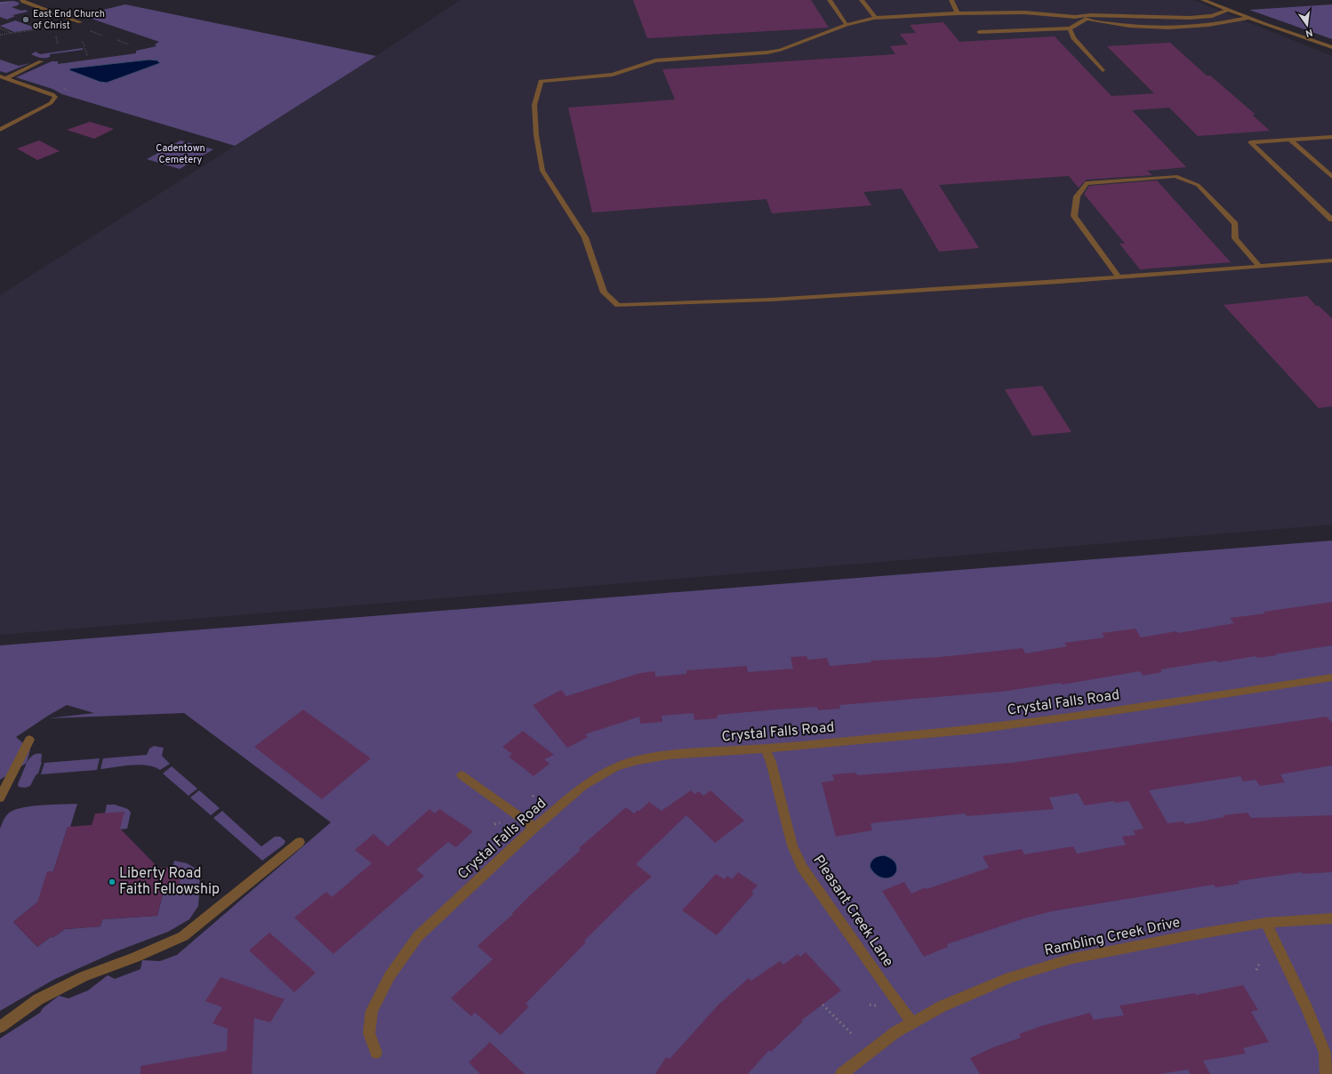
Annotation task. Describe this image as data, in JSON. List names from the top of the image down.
{
  "streets": {
    "street": ["Crystal Falls Road", "Pleasant Creek Lane", "Rambling Creek Drive"]
  },
  "crossings": [
    ["Crystal Falls Road", "Pleasant Creek Lane"],
    ["Pleasant Creek Lane", "Rambling Creek Drive"]
  ],
  "parks": ["Cadentown Cemetery"],
  "places": ["East End Church of Christ", "Liberty Road Faith Fellowship"],
  "north": "bottom"
}
